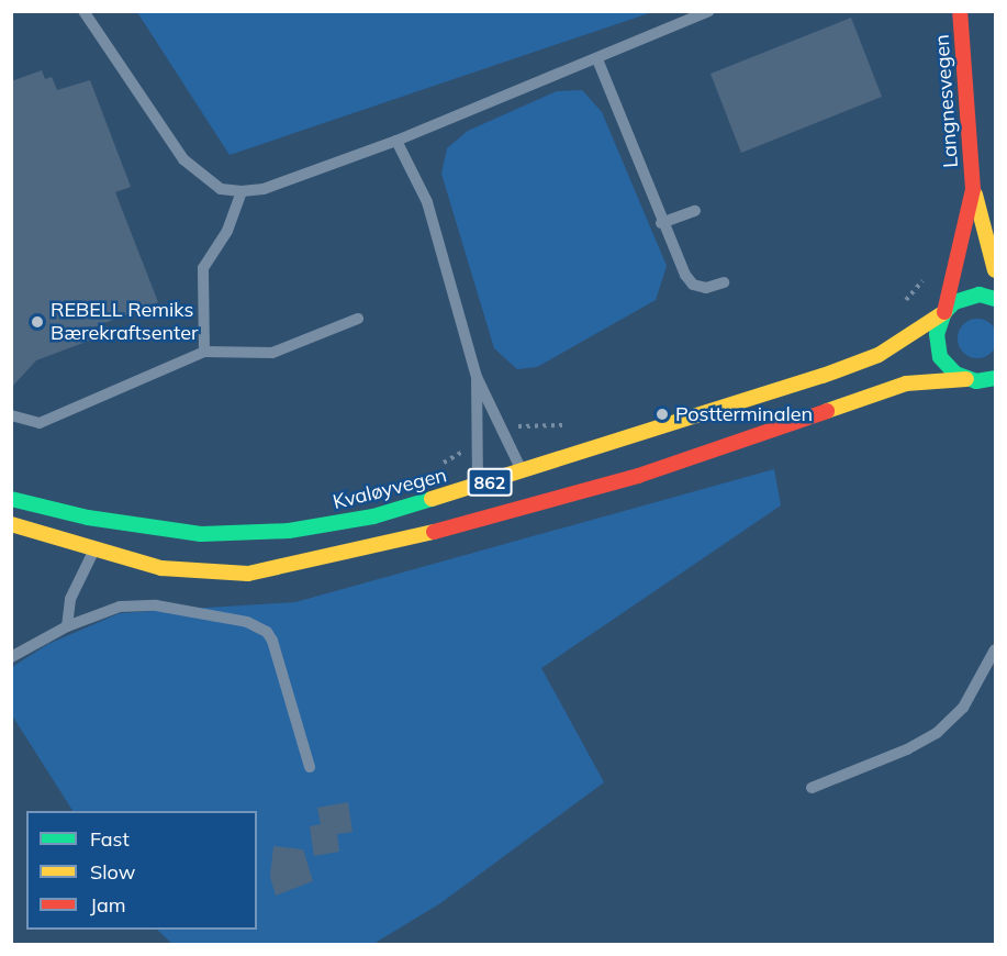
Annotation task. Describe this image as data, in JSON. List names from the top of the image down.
{
  "streets": {
    "main road": ["Langnesvegen", "862", "Kvaløyvegen"]
  },
  "crossings": [
    ["Langnesvegen", "862"],
    ["Langnesvegen", "Kvaløyvegen"],
    ["862", "Kvaløyvegen"]
  ],
  "places": ["REBELL Remiks Bærekraftsenter", "Postterminalen"],
  "legend": ["Fast", "Slow", "Jam"]
}
